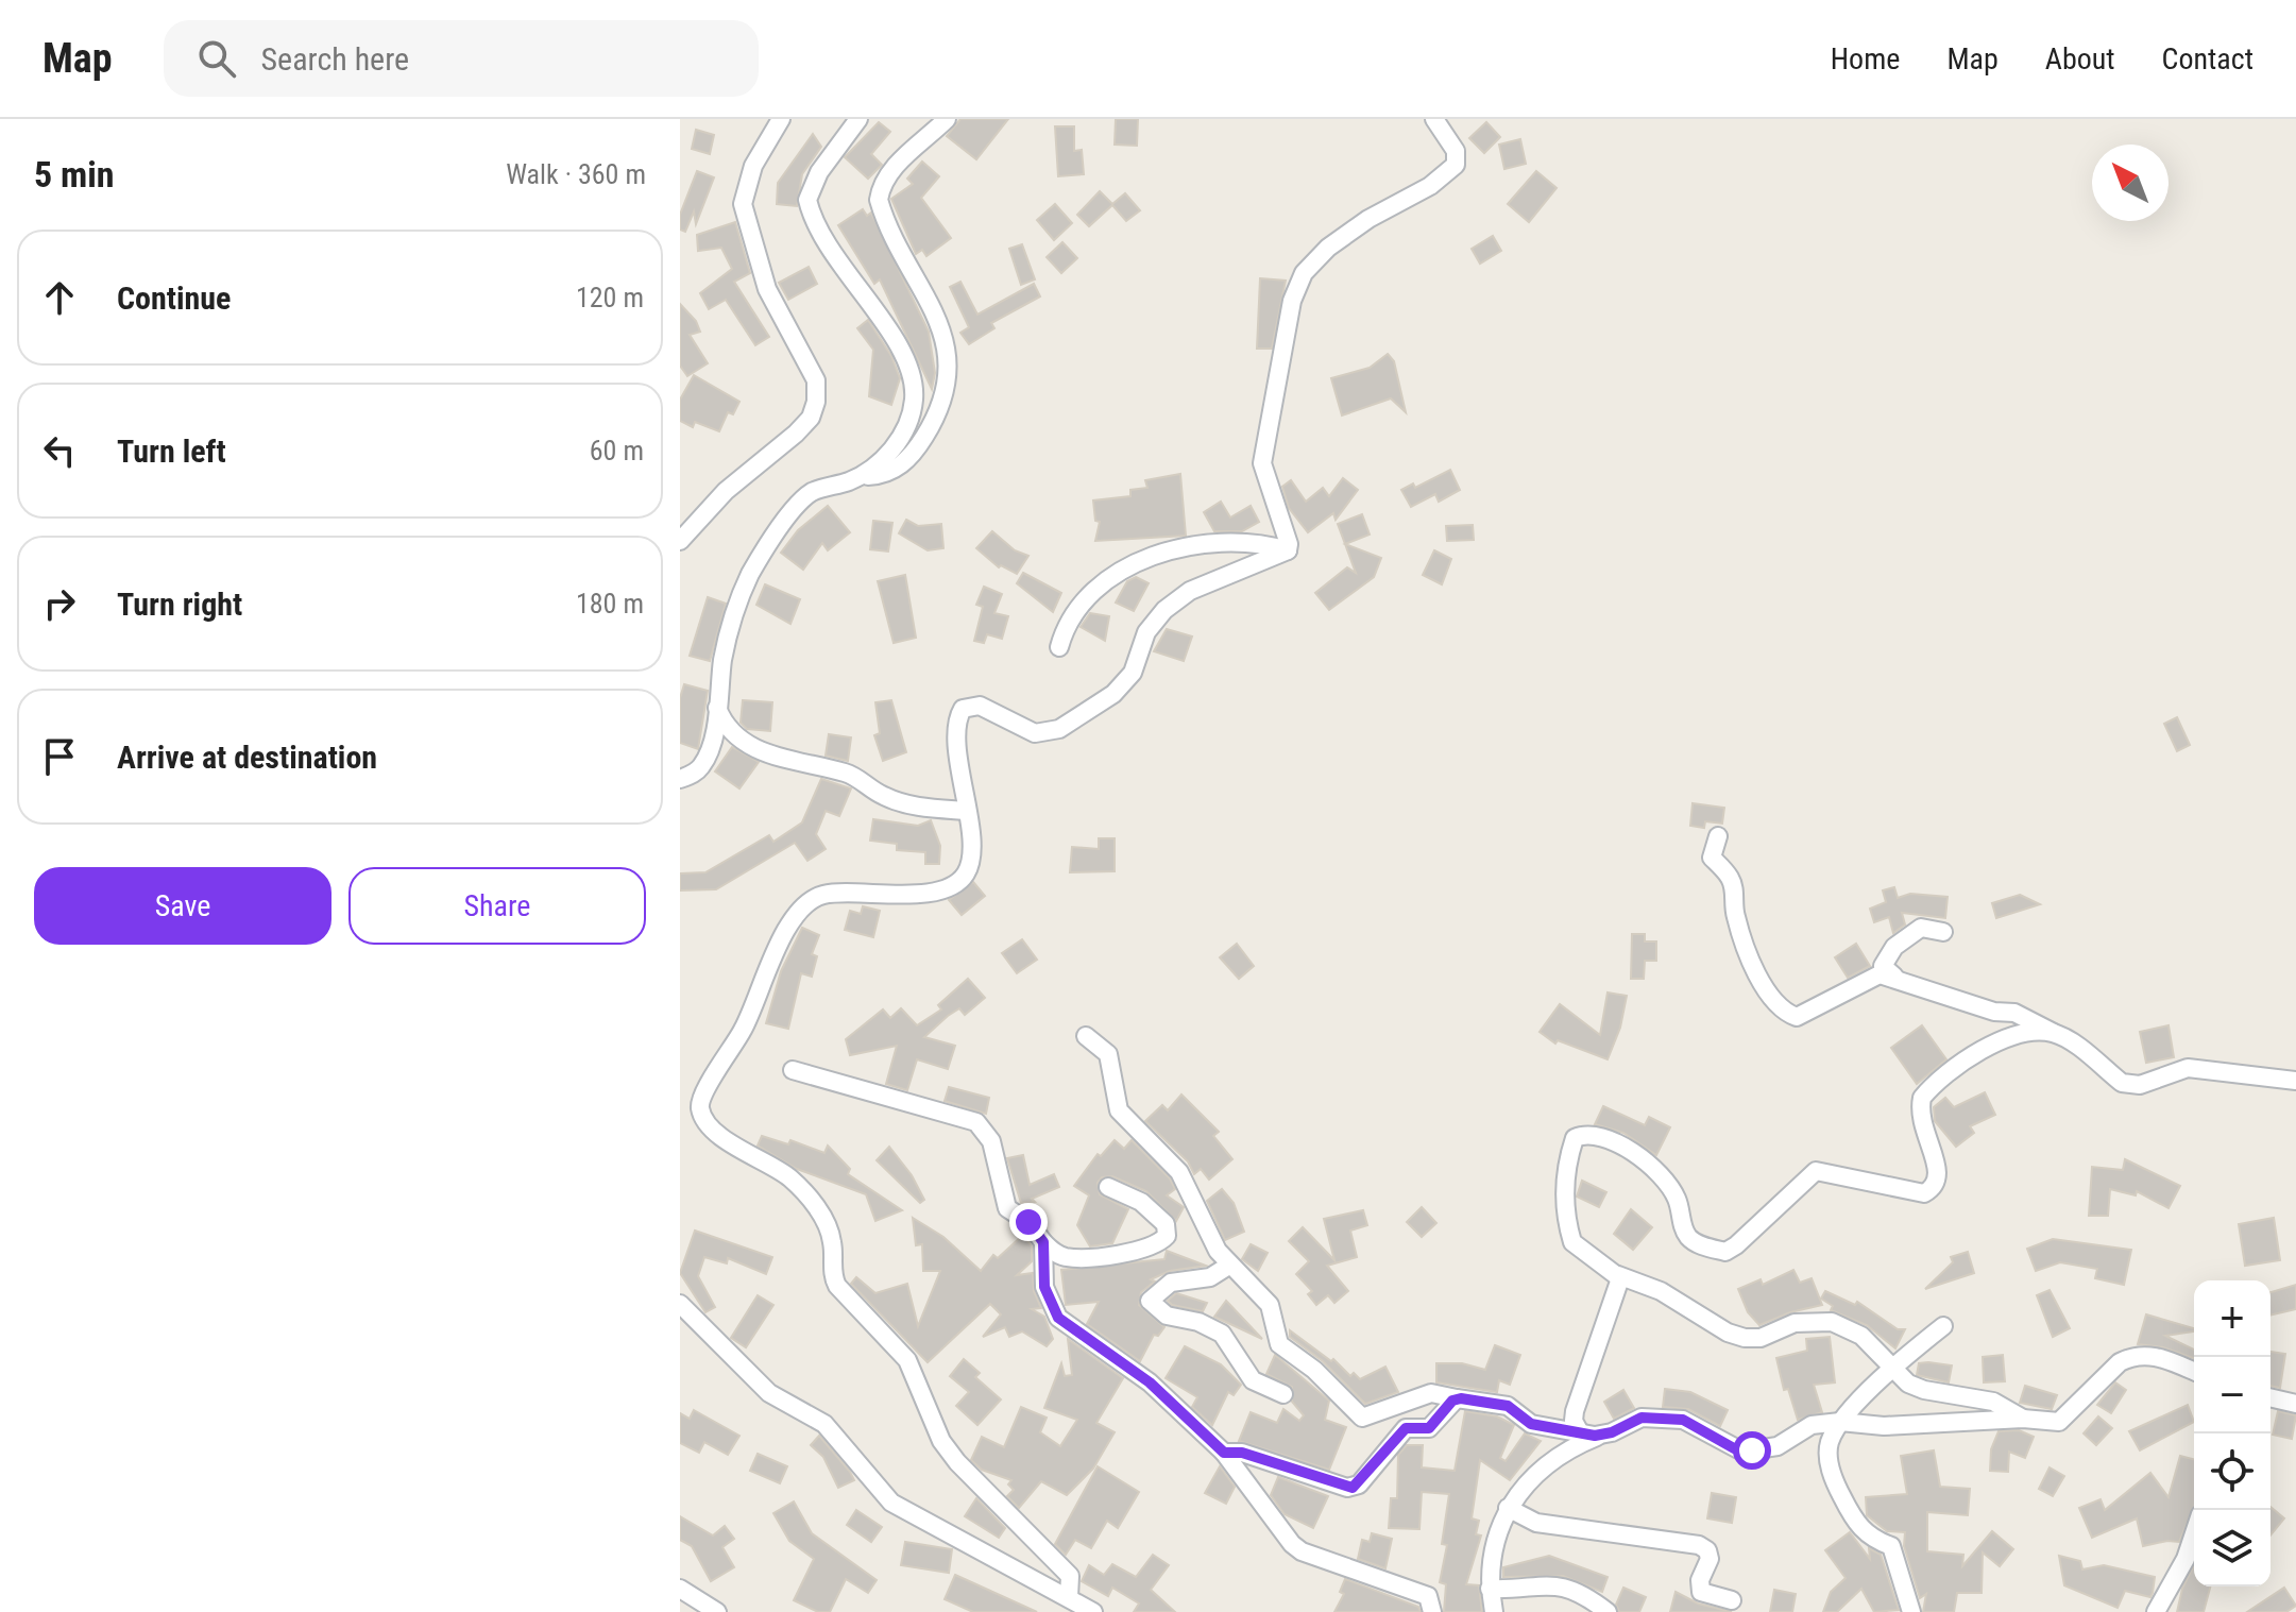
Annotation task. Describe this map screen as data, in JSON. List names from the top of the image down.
{
  "north": "top left",
  "page": {
    "header": "Map",
    "search": "Search here",
    "nav": [
      "Home",
      "Map",
      "About",
      "Contact"
    ],
    "heading": ["5 min", "Walk · 360 m"],
    "list": [
      ["Continue", "120 m"],
      ["Turn left", "60 m"],
      ["Turn right", "180 m"],
      "Arrive at destination"
    ],
    "buttons": ["Save", "Share"],
    "map_buttons": ["+", "−"]
  }
}
